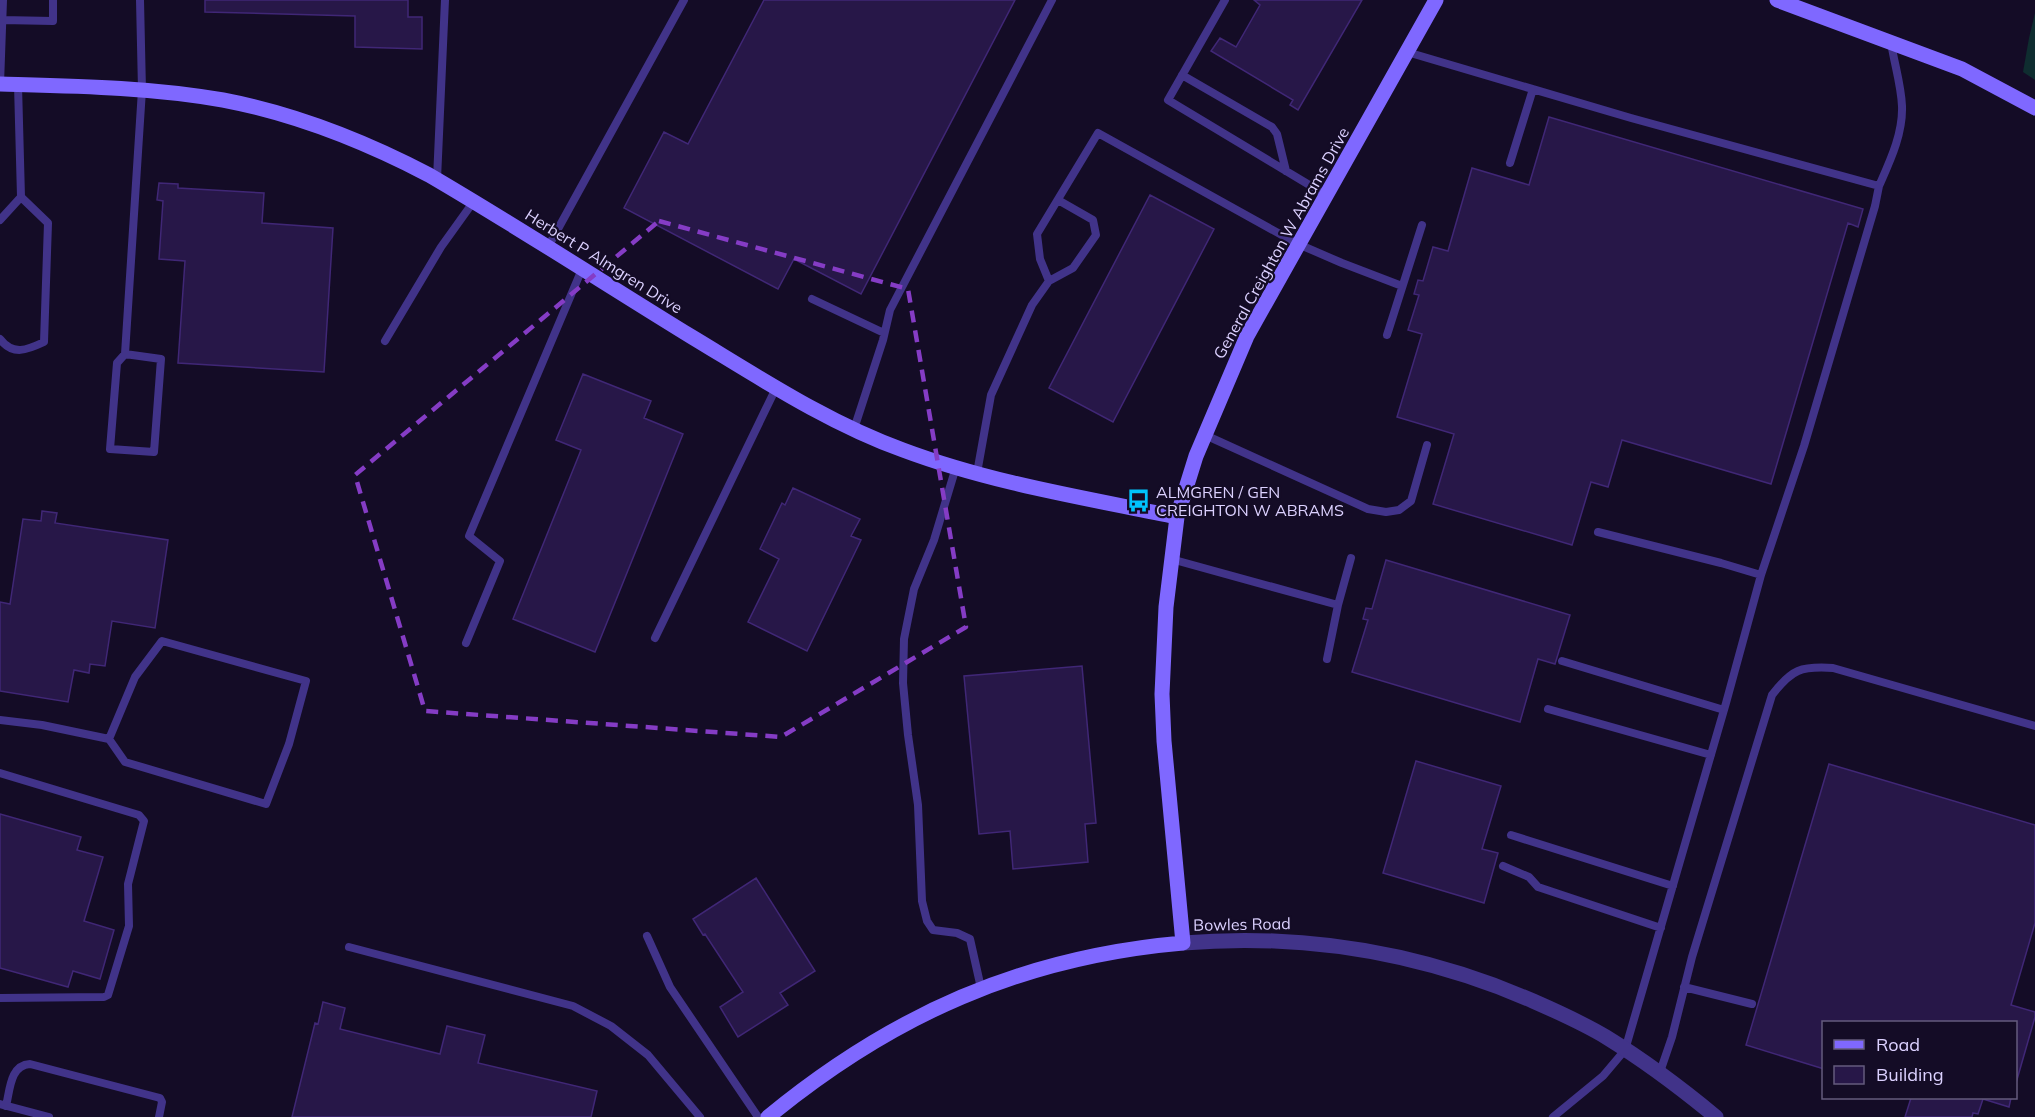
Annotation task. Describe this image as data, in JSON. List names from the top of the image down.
{
  "streets": {
    "street": ["General Creighton W Abrams Drive", "Herbert P Almgren Drive", "Bowles Road"]
  },
  "crossings": [
    ["General Creighton W Abrams Drive", "Herbert P Almgren Drive"],
    ["General Creighton W Abrams Drive", "Bowles Road"]
  ],
  "places": {
    "bus stop": ["ALMGREN / GEN CREIGHTON W ABRAMS"]
  },
  "legend": ["Road", "Building"]
}
